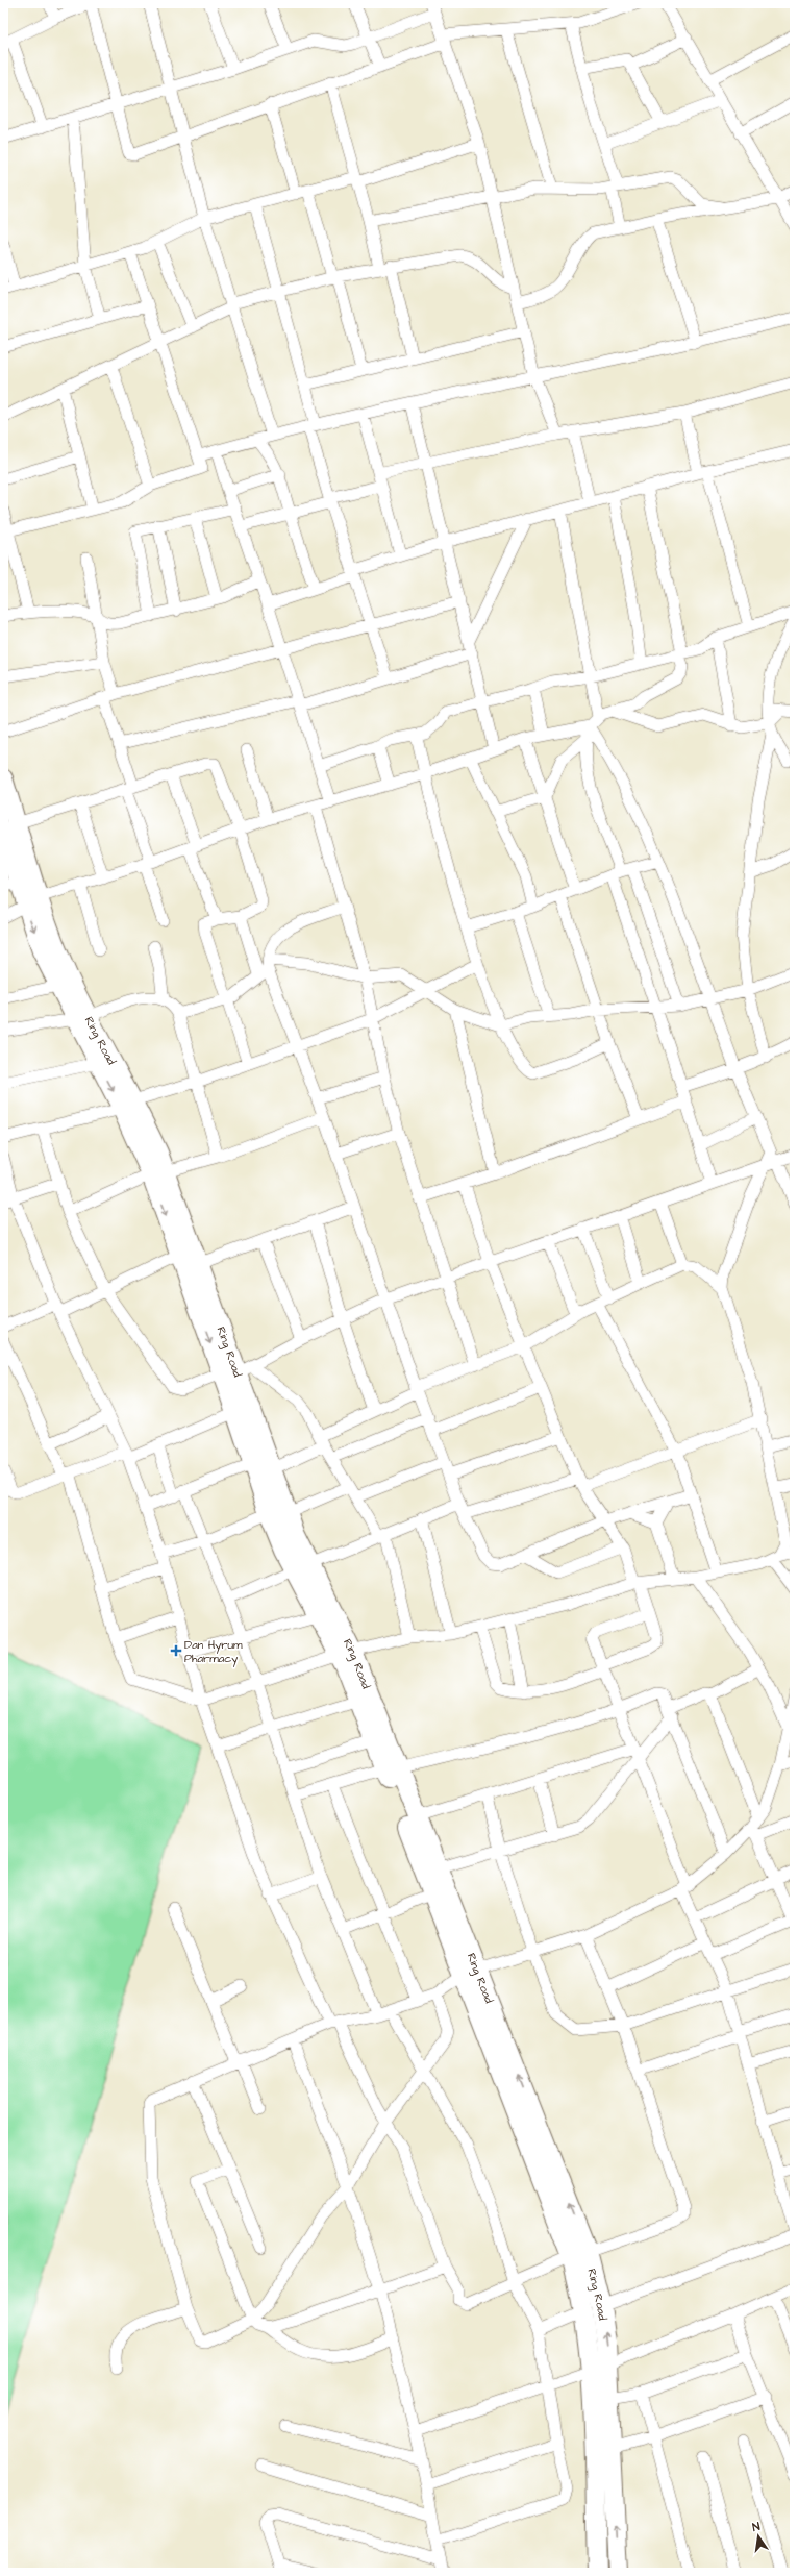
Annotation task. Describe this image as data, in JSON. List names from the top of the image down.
{
  "streets": {
    "main road": ["Ring Road"]
  },
  "places": {
    "health": ["Dan Hyrum Pharmacy"]
  },
  "north": "top"
}
